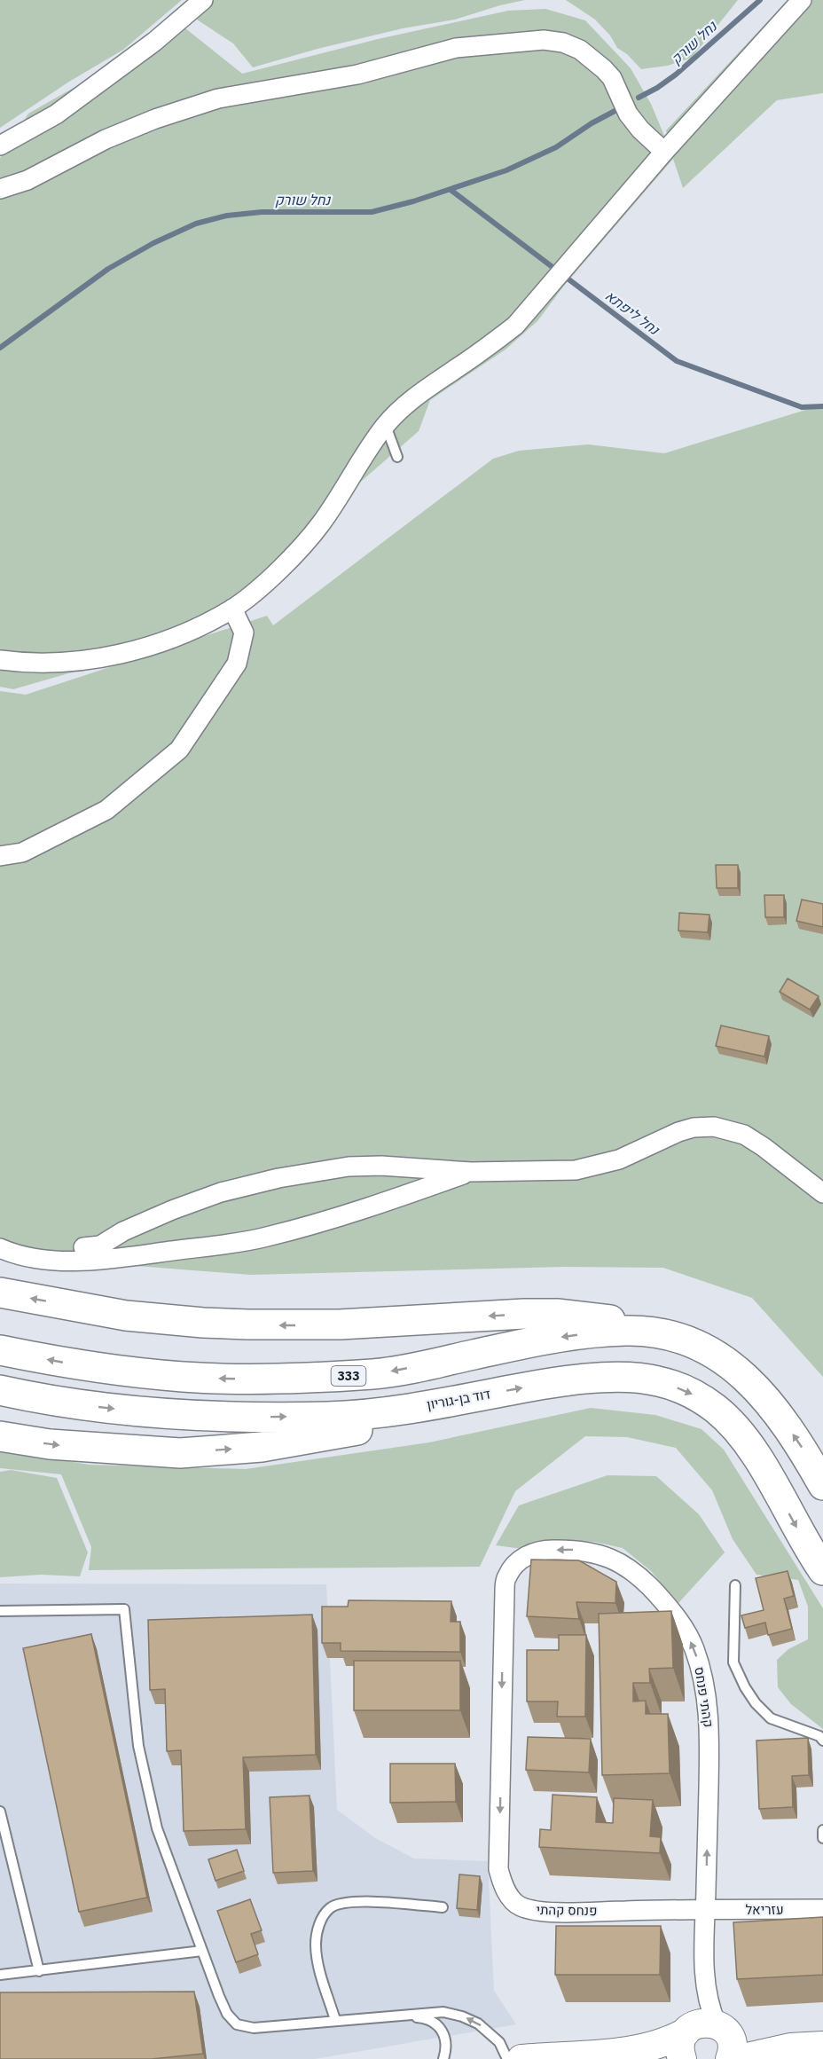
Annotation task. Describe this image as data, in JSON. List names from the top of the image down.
{
  "streets": {
    "main road": ["333", "דוד בן-גוריון"],
    "street": ["קהתי פנחס", "עזריאל", "פנחס קהתי"]
  },
  "crossings": [
    ["קהתי פנחס", "עזריאל"],
    ["קהתי פנחס", "פנחס קהתי"],
    ["עזריאל", "פנחס קהתי"]
  ],
  "water": ["נחל שורק", "נחל ליפתא"]
}
